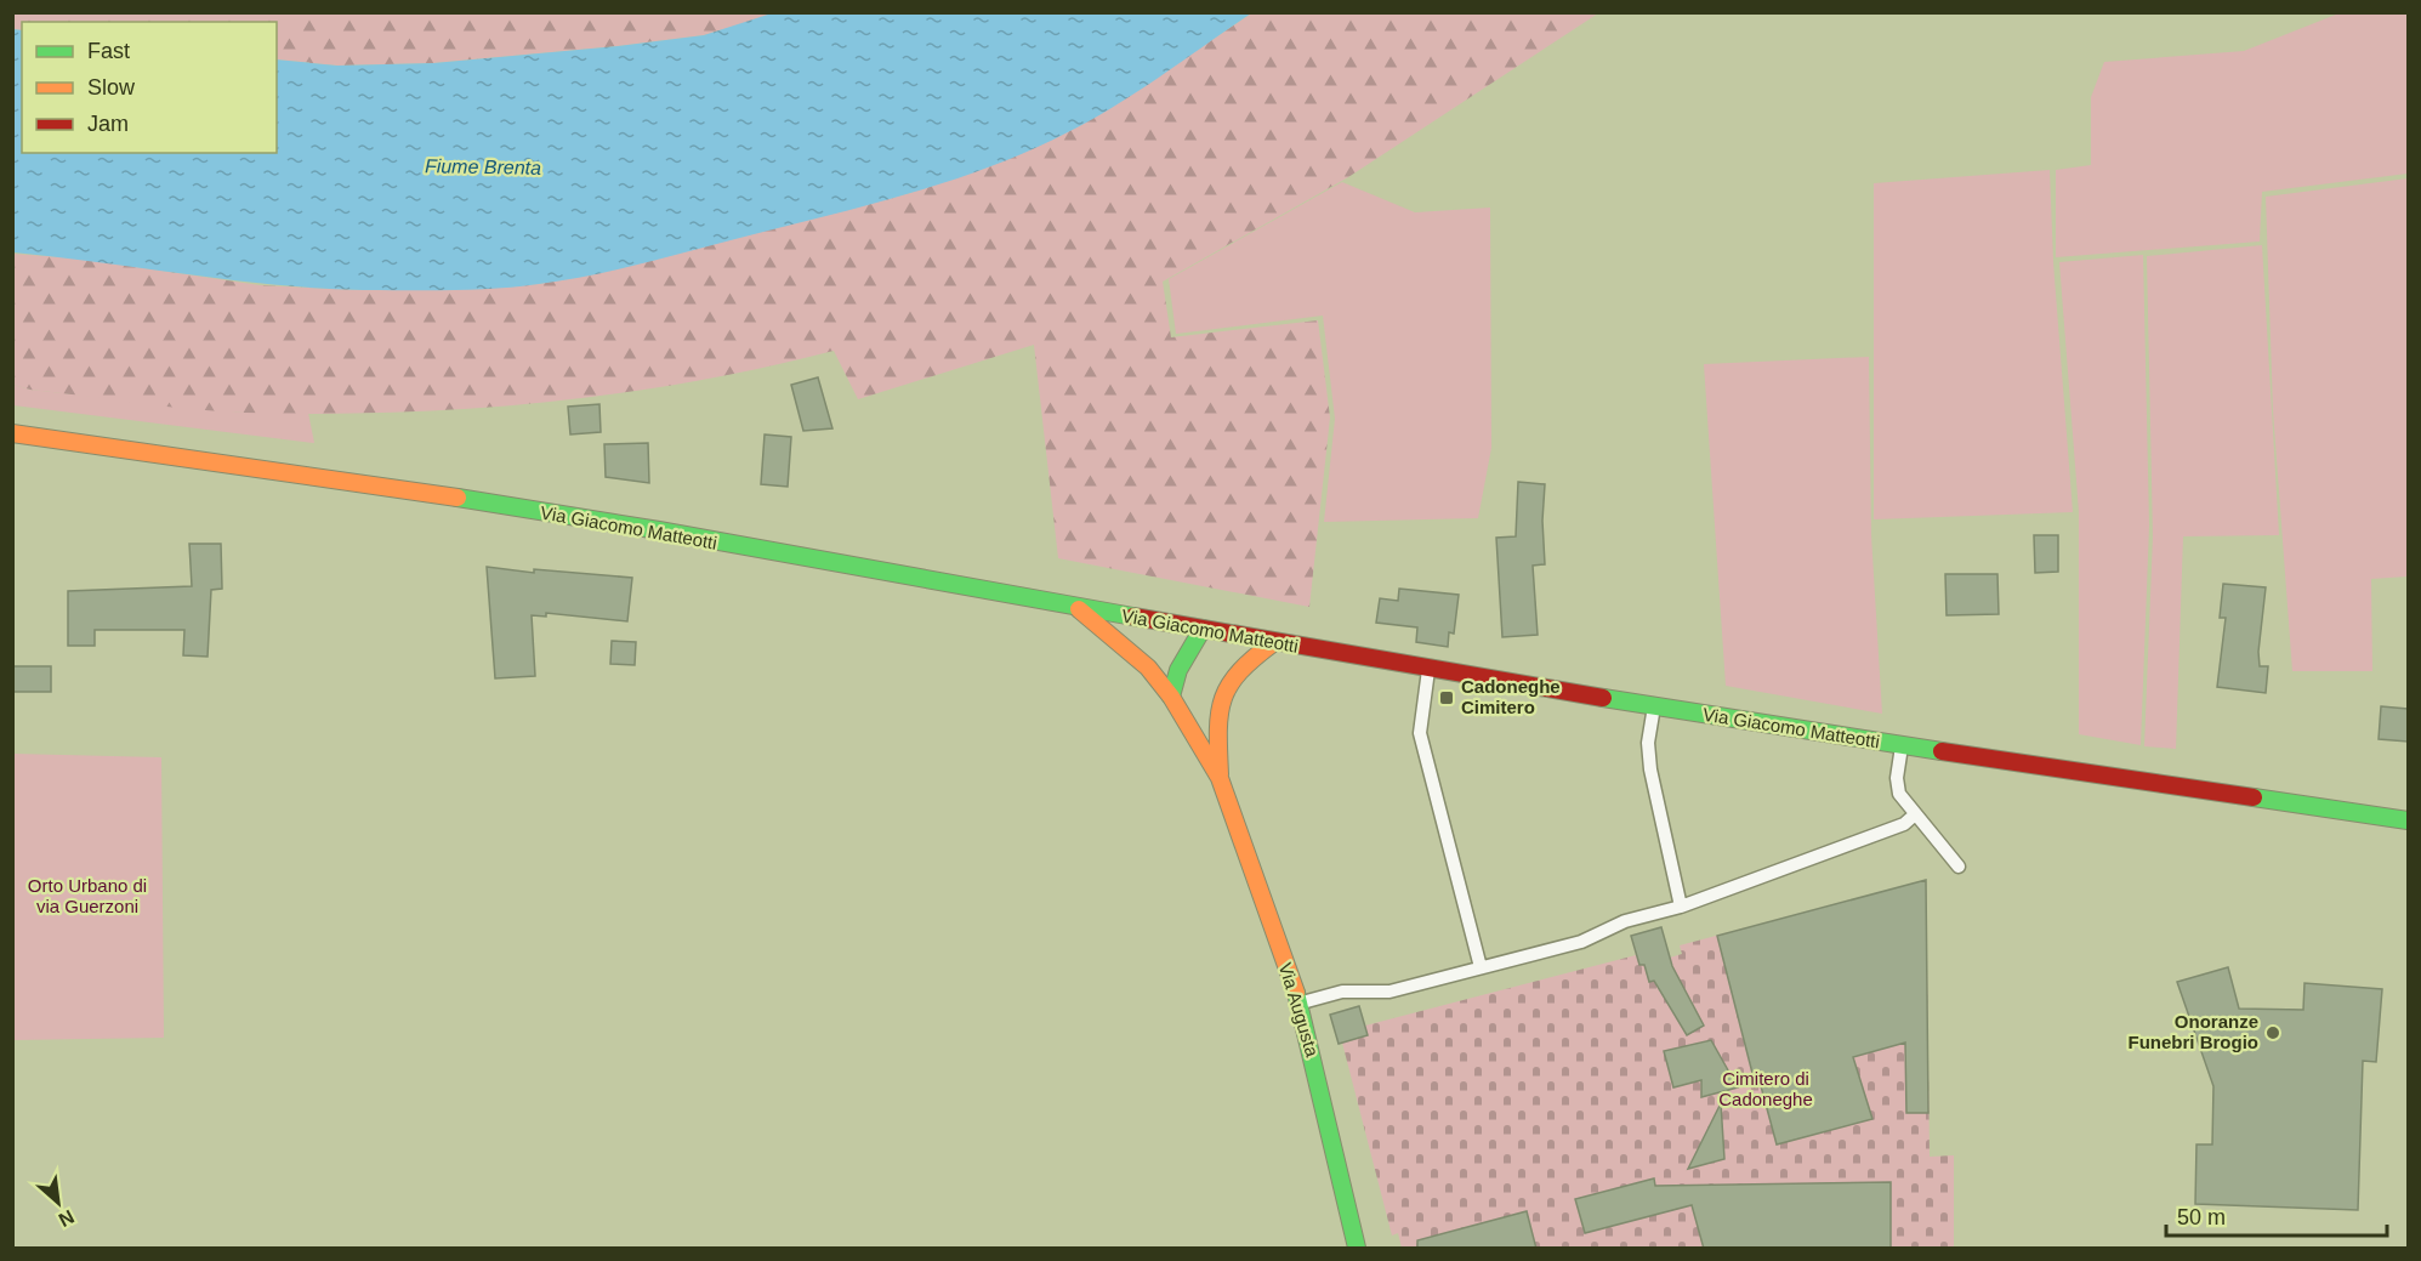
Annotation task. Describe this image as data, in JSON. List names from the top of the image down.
{
  "streets": {
    "main road": ["Via Giacomo Matteotti", "Via Augusta"]
  },
  "crossings": [
    ["Via Giacomo Matteotti", "Via Augusta"]
  ],
  "water": ["Fiume Brenta"],
  "parks": ["Orto Urbano di via Guerzoni", "Cimitero di Cadoneghe"],
  "places": {
    "transit": ["Cadoneghe Cimitero"],
    "other": ["Onoranze Funebri Brogio"]
  },
  "legend": ["Fast", "Slow", "Jam"],
  "scale_bar": "50 m",
  "north": "bottom right"
}
